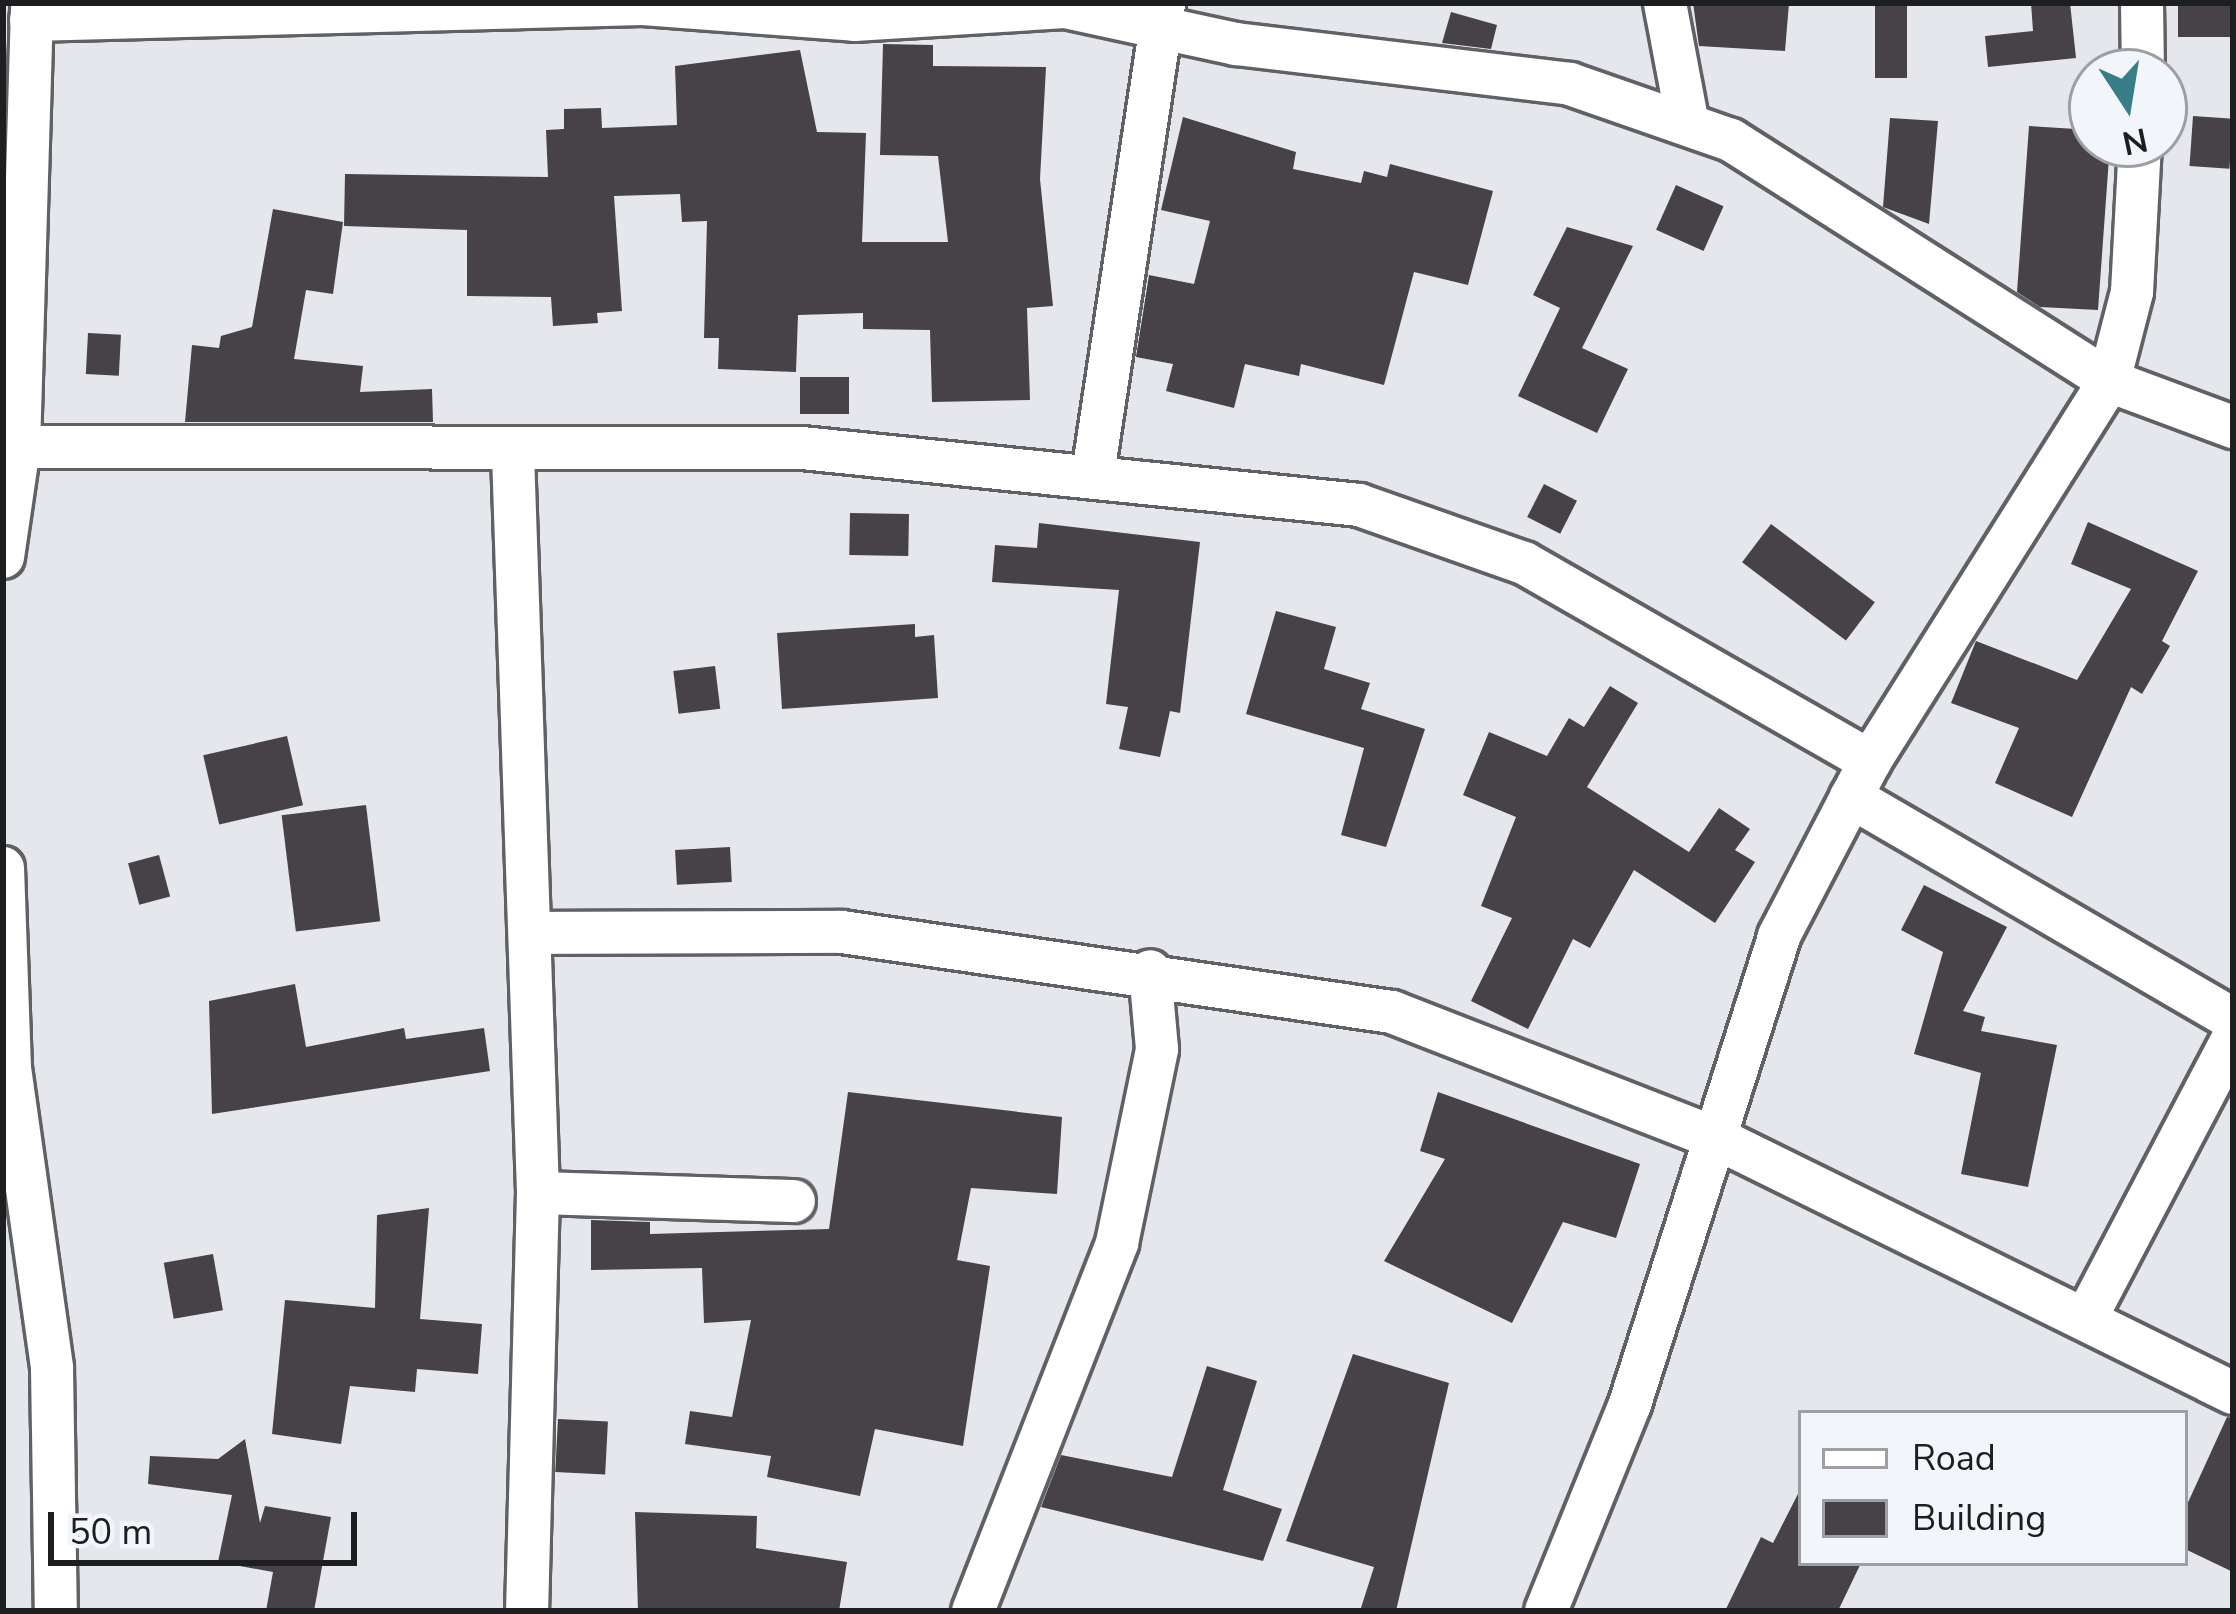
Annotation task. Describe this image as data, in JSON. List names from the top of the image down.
{
  "legend": ["Road", "Building"],
  "scale_bar": "50 m",
  "north": "bottom"
}
